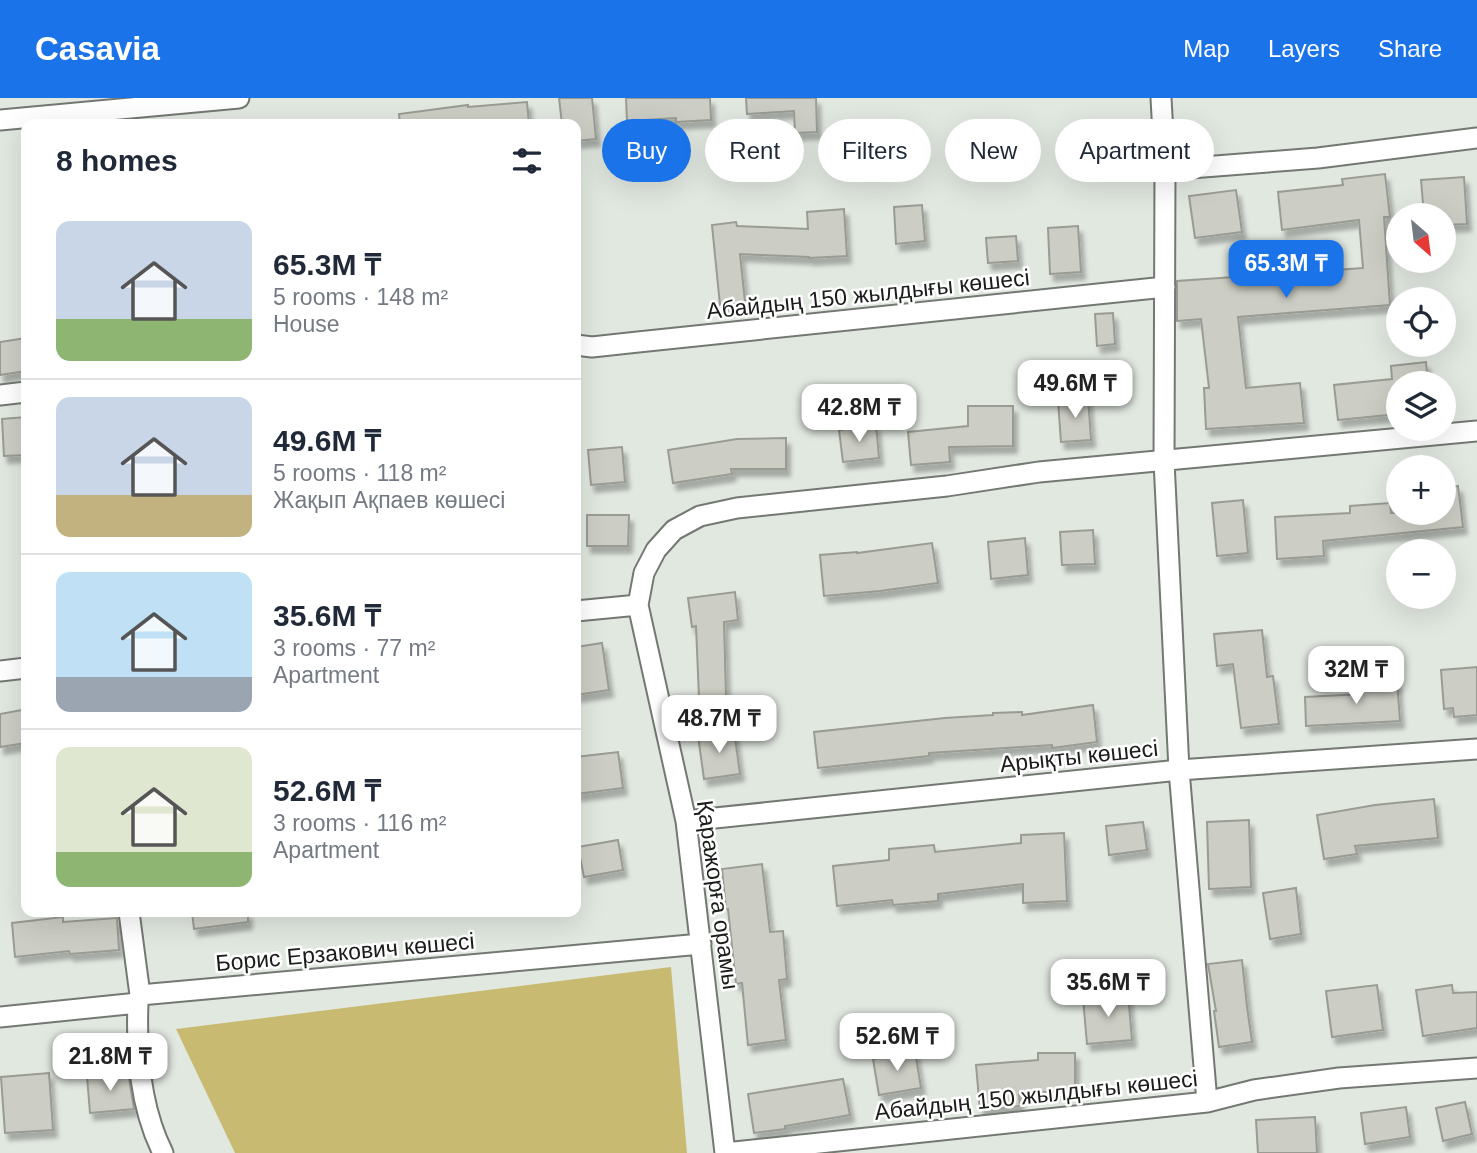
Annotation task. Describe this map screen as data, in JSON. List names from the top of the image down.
{
  "streets": {
    "street": [
      "Абайдың 150 жылдығы көшесі",
      "Арықты көшесі",
      "Қаражорға орамы",
      "Борис Ерзакович көшесі"
    ]
  },
  "crossings": [
    ["Абайдың 150 жылдығы көшесі", "Қаражорға орамы"],
    ["Арықты көшесі", "Қаражорға орамы"],
    ["Қаражорға орамы", "Борис Ерзакович көшесі"]
  ],
  "north": "bottom right",
  "page": {
    "header": "Casavia",
    "nav": ["Map", "Layers", "Share"],
    "chip": [
      "Buy",
      "Rent",
      "Filters",
      "New",
      "Apartment"
    ],
    "heading": "8 homes",
    "map_buttons": ["+", "−"],
    "list": [
      {
        "name": "65.3M ₸",
        "note": "5 rooms · 148 m² · House"
      },
      {
        "name": "49.6M ₸",
        "note": "5 rooms · 118 m² · Жақып Ақпаев көшесі"
      },
      {
        "name": "35.6M ₸",
        "note": "3 rooms · 77 m² · Apartment"
      },
      {
        "name": "52.6M ₸",
        "note": "3 rooms · 116 m² · Apartment"
      }
    ],
    "price": [
      "65.3M ₸",
      "49.6M ₸",
      "42.8M ₸",
      "32M ₸",
      "48.7M ₸",
      "35.6M ₸",
      "52.6M ₸",
      "21.8M ₸"
    ]
  }
}
